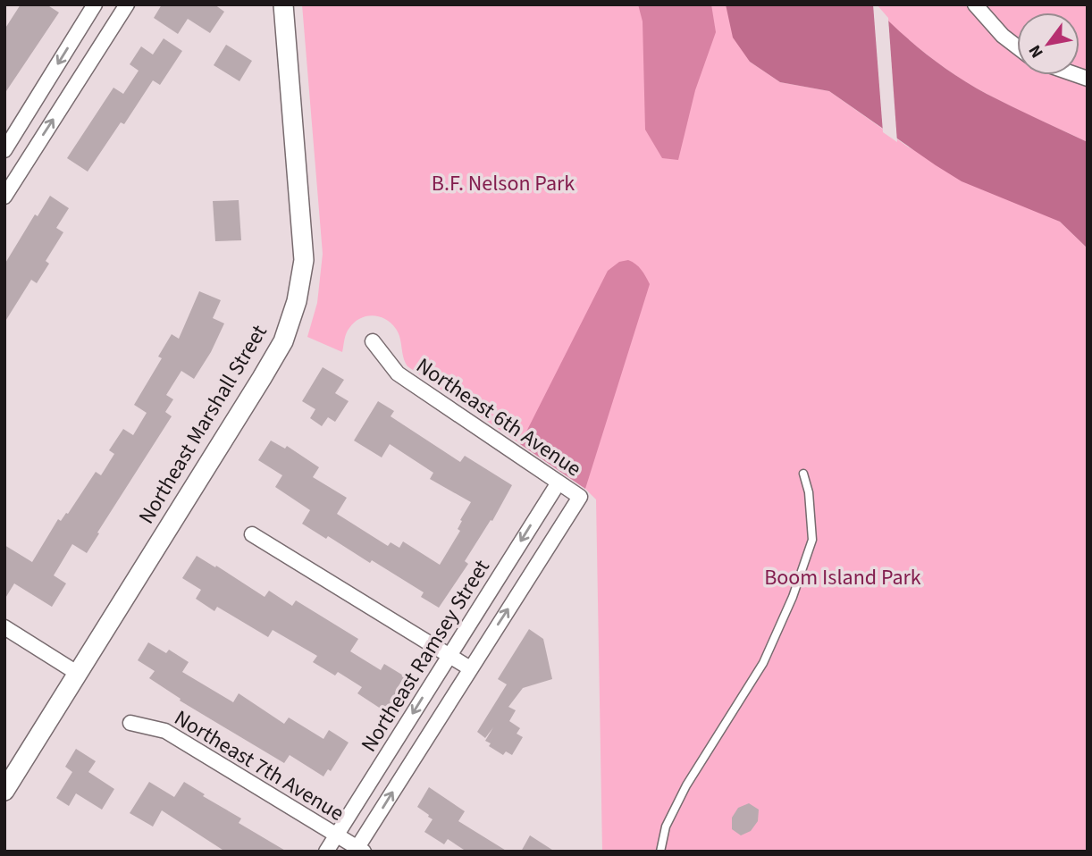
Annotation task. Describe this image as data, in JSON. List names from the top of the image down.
{
  "streets": {
    "street": [
      "Northeast 6th Avenue",
      "Northeast Marshall Street",
      "Northeast Ramsey Street",
      "Northeast 7th Avenue"
    ]
  },
  "crossings": [
    ["Northeast 6th Avenue", "Northeast Ramsey Street"],
    ["Northeast Ramsey Street", "Northeast 7th Avenue"]
  ],
  "parks": ["B.F. Nelson Park", "Boom Island Park"],
  "north": "bottom left"
}
